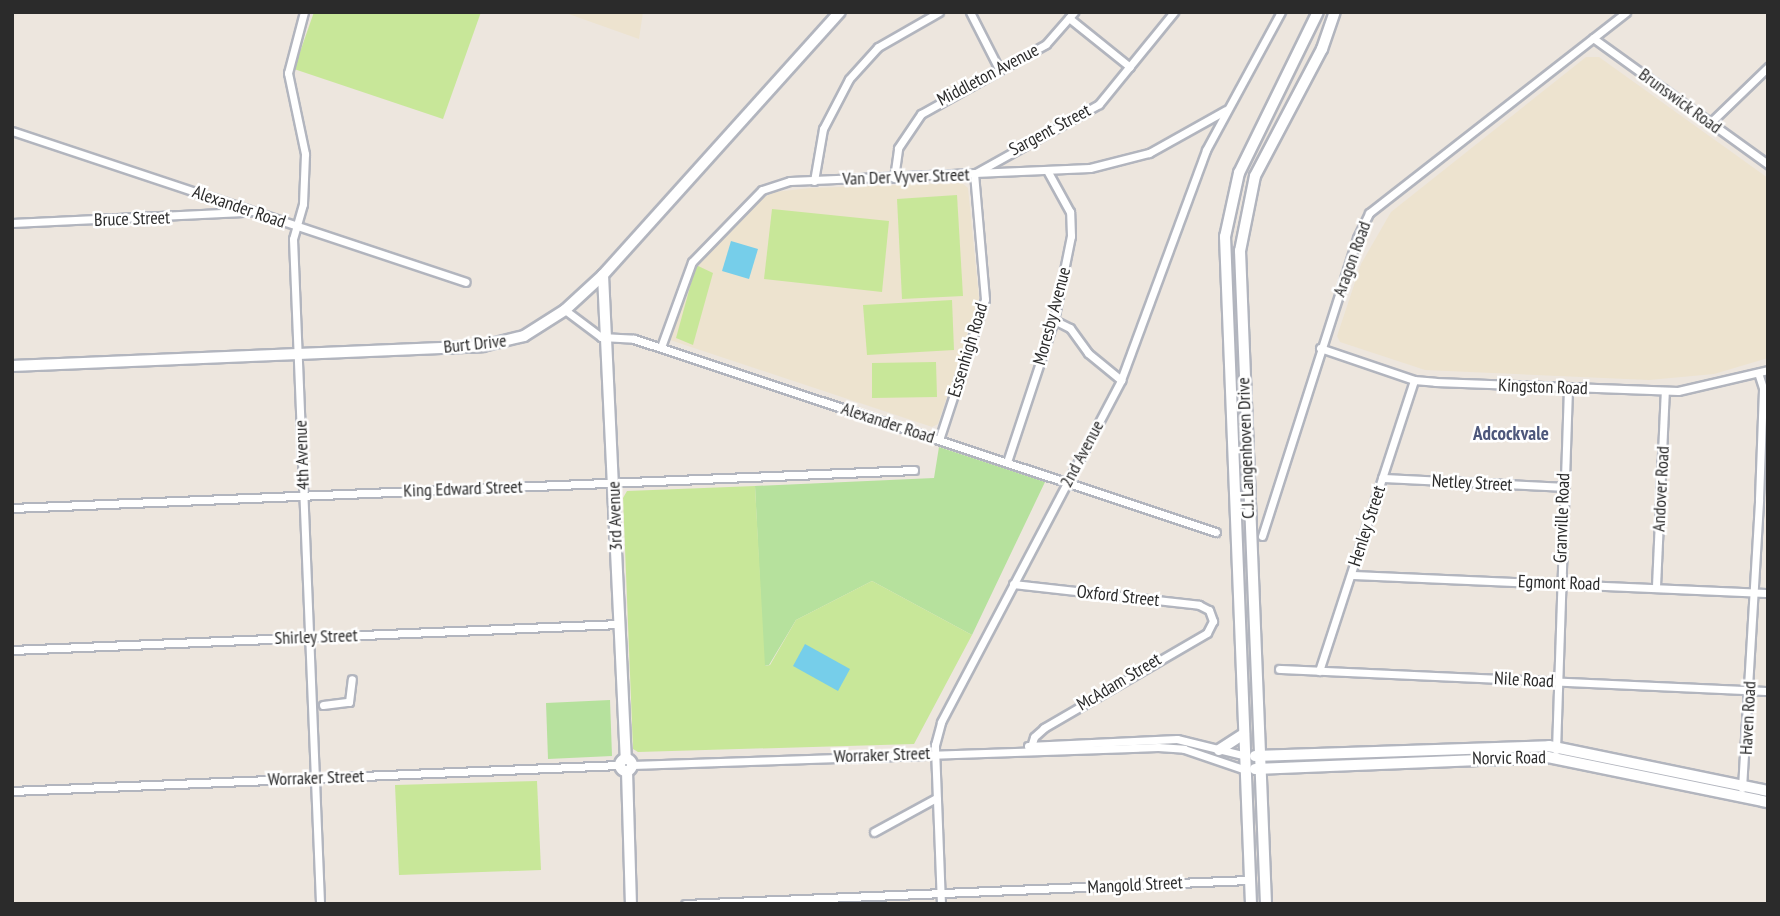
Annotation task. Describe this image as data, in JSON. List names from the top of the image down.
{
  "streets": {
    "street": [
      "Middleton Avenue",
      "Brunswick Road",
      "Sargent Street",
      "Van Der Vyver Street",
      "Alexander Road",
      "Bruce Street",
      "Aragon Road",
      "Moresby Avenue",
      "Burt Drive",
      "Essenhigh Road",
      "Kingston Road",
      "C.J. Langenhoven Drive",
      "2nd Avenue",
      "4th Avenue",
      "Netley Street",
      "King Edward Street",
      "Andover Road",
      "3rd Avenue",
      "Granville Road",
      "Henley Street",
      "Egmont Road",
      "Oxford Street",
      "Shirley Street",
      "Nile Road",
      "McAdam Street",
      "Haven Road",
      "Worraker Street",
      "Norvic Road",
      "Mangold Street"
    ]
  },
  "crossings": [
    ["Middleton Avenue", "Van Der Vyver Street"],
    ["Brunswick Road", "Aragon Road"],
    ["Sargent Street", "Van Der Vyver Street"],
    ["Sargent Street", "Essenhigh Road"],
    ["Van Der Vyver Street", "Alexander Road"],
    ["Van Der Vyver Street", "Moresby Avenue"],
    ["Van Der Vyver Street", "Essenhigh Road"],
    ["Van Der Vyver Street", "2nd Avenue"],
    ["Alexander Road", "Bruce Street"],
    ["Alexander Road", "Moresby Avenue"],
    ["Alexander Road", "Burt Drive"],
    ["Alexander Road", "Essenhigh Road"],
    ["Alexander Road", "2nd Avenue"],
    ["Alexander Road", "4th Avenue"],
    ["Alexander Road", "3rd Avenue"],
    ["Aragon Road", "Kingston Road"],
    ["Burt Drive", "4th Avenue"],
    ["Burt Drive", "3rd Avenue"],
    ["Kingston Road", "Andover Road"],
    ["Kingston Road", "Granville Road"],
    ["Kingston Road", "Henley Street"],
    ["Kingston Road", "Haven Road"],
    ["C.J. Langenhoven Drive", "Worraker Street"],
    ["C.J. Langenhoven Drive", "Norvic Road"],
    ["C.J. Langenhoven Drive", "Mangold Street"],
    ["2nd Avenue", "Oxford Street"],
    ["2nd Avenue", "Worraker Street"],
    ["2nd Avenue", "Mangold Street"],
    ["4th Avenue", "King Edward Street"],
    ["4th Avenue", "Shirley Street"],
    ["4th Avenue", "Worraker Street"],
    ["Netley Street", "Granville Road"],
    ["Netley Street", "Henley Street"],
    ["King Edward Street", "3rd Avenue"],
    ["Andover Road", "Egmont Road"],
    ["3rd Avenue", "Shirley Street"],
    ["3rd Avenue", "Worraker Street"],
    ["Granville Road", "Egmont Road"],
    ["Granville Road", "Nile Road"],
    ["Granville Road", "Norvic Road"],
    ["Henley Street", "Egmont Road"],
    ["Henley Street", "Nile Road"],
    ["Egmont Road", "Haven Road"],
    ["Oxford Street", "McAdam Street"],
    ["Nile Road", "Haven Road"],
    ["McAdam Street", "Worraker Street"],
    ["Haven Road", "Norvic Road"],
    ["Worraker Street", "Norvic Road"]
  ],
  "districts": ["Adcockvale"]
}
